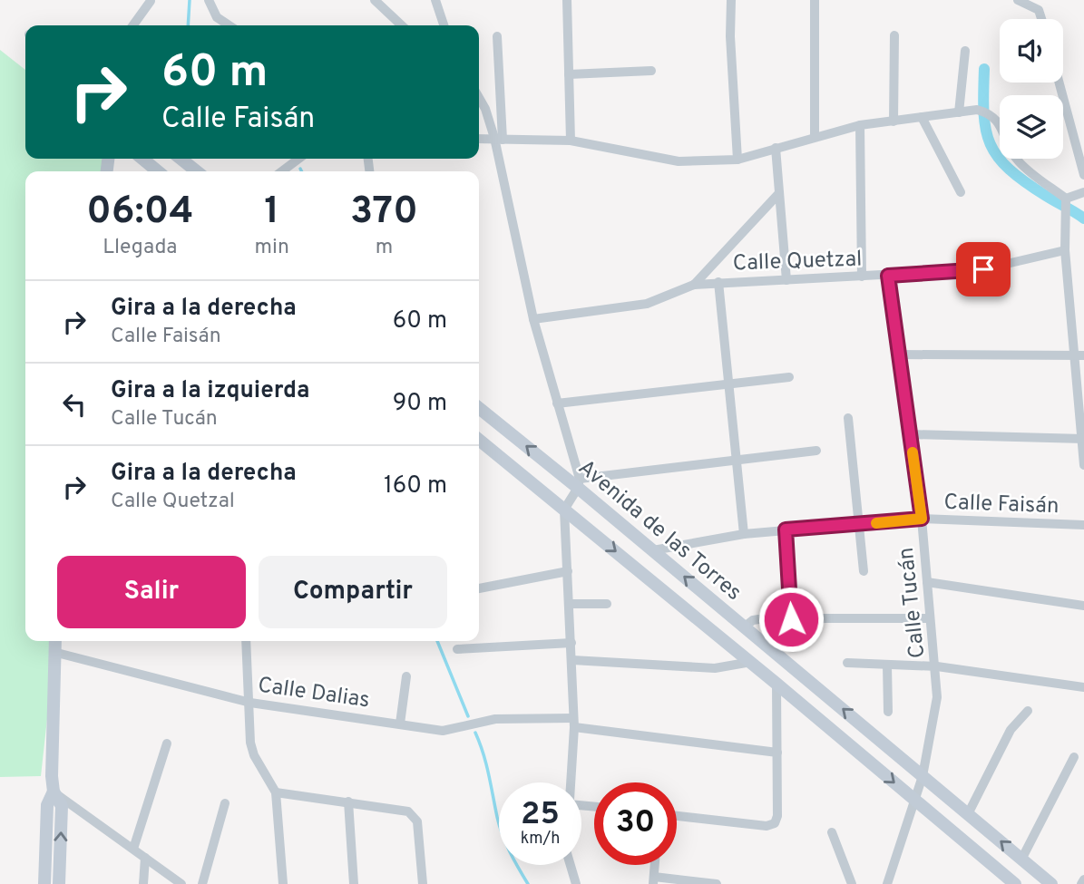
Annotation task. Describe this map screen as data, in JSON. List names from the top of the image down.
{
  "streets": {
    "main road": ["Avenida de las Torres"],
    "street": [
      "Calle Quetzal",
      "Calle Faisán",
      "Calle Tucán",
      "Calle Dalias"
    ]
  },
  "crossings": [
    ["Calle Quetzal", "Calle Tucán"],
    ["Calle Faisán", "Avenida de las Torres"],
    ["Calle Faisán", "Calle Tucán"],
    ["Avenida de las Torres", "Calle Tucán"]
  ],
  "page": {
    "turn": ["60 m", "Calle Faisán"],
    "eta": [
      "06:04",
      "Llegada",
      "1",
      "min",
      "370",
      "m"
    ],
    "list": [
      {
        "name": "Gira a la derecha",
        "note": "Calle Faisán",
        "value": "60 m"
      },
      {
        "name": "Gira a la izquierda",
        "note": "Calle Tucán",
        "value": "90 m"
      },
      {
        "name": "Gira a la derecha",
        "note": "Calle Quetzal",
        "value": "160 m"
      }
    ],
    "buttons": ["Salir", "Compartir"],
    "speed": "25 km/h",
    "limit": "30"
  }
}
